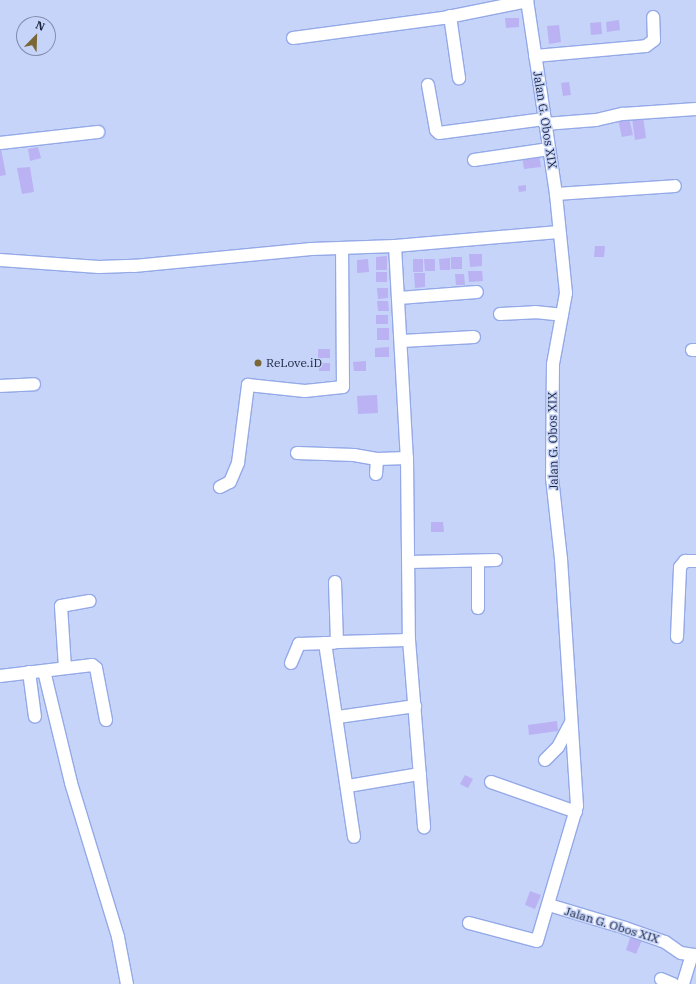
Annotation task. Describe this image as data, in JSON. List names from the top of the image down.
{
  "streets": {
    "street": ["Jalan G. Obos XIX"]
  },
  "places": ["ReLove.iD"],
  "north": "top right"
}
